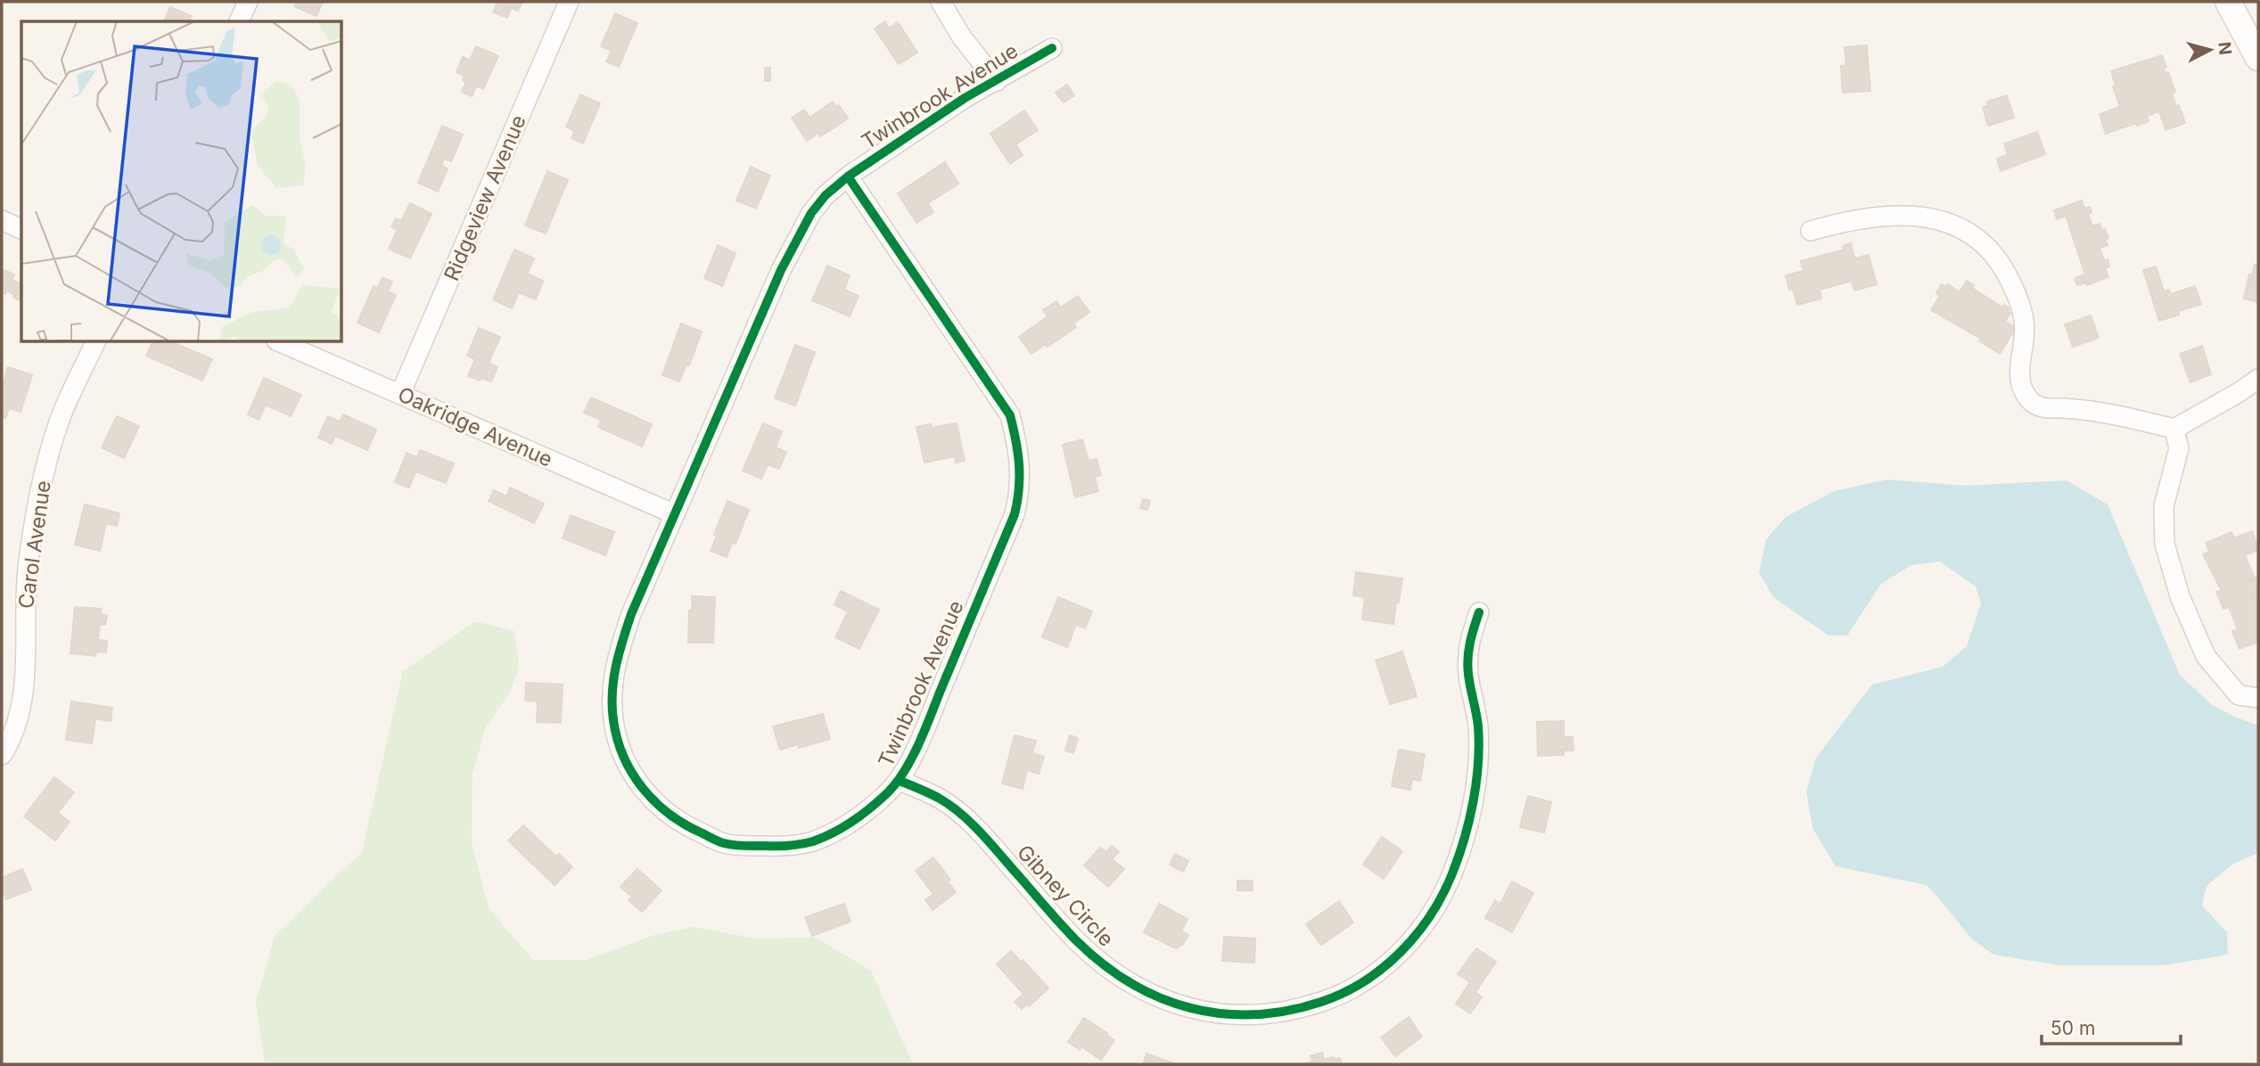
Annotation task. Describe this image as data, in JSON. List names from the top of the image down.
{
  "streets": {
    "street": [
      "Twinbrook Avenue",
      "Ridgeview Avenue",
      "Oakridge Avenue",
      "Carol Avenue",
      "Gibney Circle"
    ]
  },
  "crossings": [
    ["Twinbrook Avenue", "Oakridge Avenue"],
    ["Twinbrook Avenue", "Gibney Circle"],
    ["Ridgeview Avenue", "Oakridge Avenue"]
  ],
  "scale_bar": "50 m",
  "north": "right"
}
